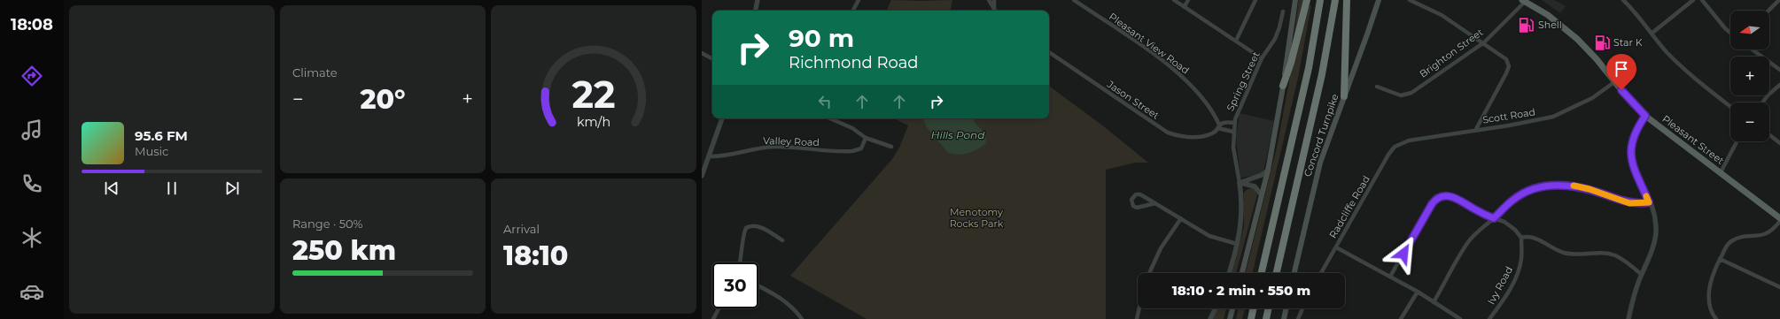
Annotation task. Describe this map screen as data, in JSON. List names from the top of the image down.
{
  "streets": {
    "highway": ["Concord Turnpike"],
    "main road": ["Pleasant Street"],
    "street": [
      "Pleasant View Road",
      "Brighton Street",
      "Spring Street",
      "Jason Street",
      "Scott Road",
      "Valley Road",
      "Radcliffe Road",
      "Ivy Road"
    ]
  },
  "crossings": [
    ["Pleasant View Road", "Jason Street"],
    ["Brighton Street", "Pleasant Street"],
    ["Spring Street", "Jason Street"],
    ["Scott Road", "Pleasant Street"],
    ["Scott Road", "Radcliffe Road"]
  ],
  "water": ["Hills Pond"],
  "parks": ["Menotomy Rocks Park"],
  "places": {
    "fuel station": ["Shell", "Star K"]
  },
  "north": "left",
  "page": {
    "tabs": "18:08",
    "tile": [
      "Climate",
      ["Range · 50%", "250 km"],
      ["Arrival", "18:10"]
    ],
    "map_buttons": ["+", "−"],
    "turn": ["90 m", "Richmond Road"],
    "heat": ["−", "20°", "+"],
    "song": ["95.6 FM", "Music"],
    "limit": "30",
    "trip": "18:10 · 2 min · 550 m",
    "gauge": ["22", "km/h"]
  }
}
